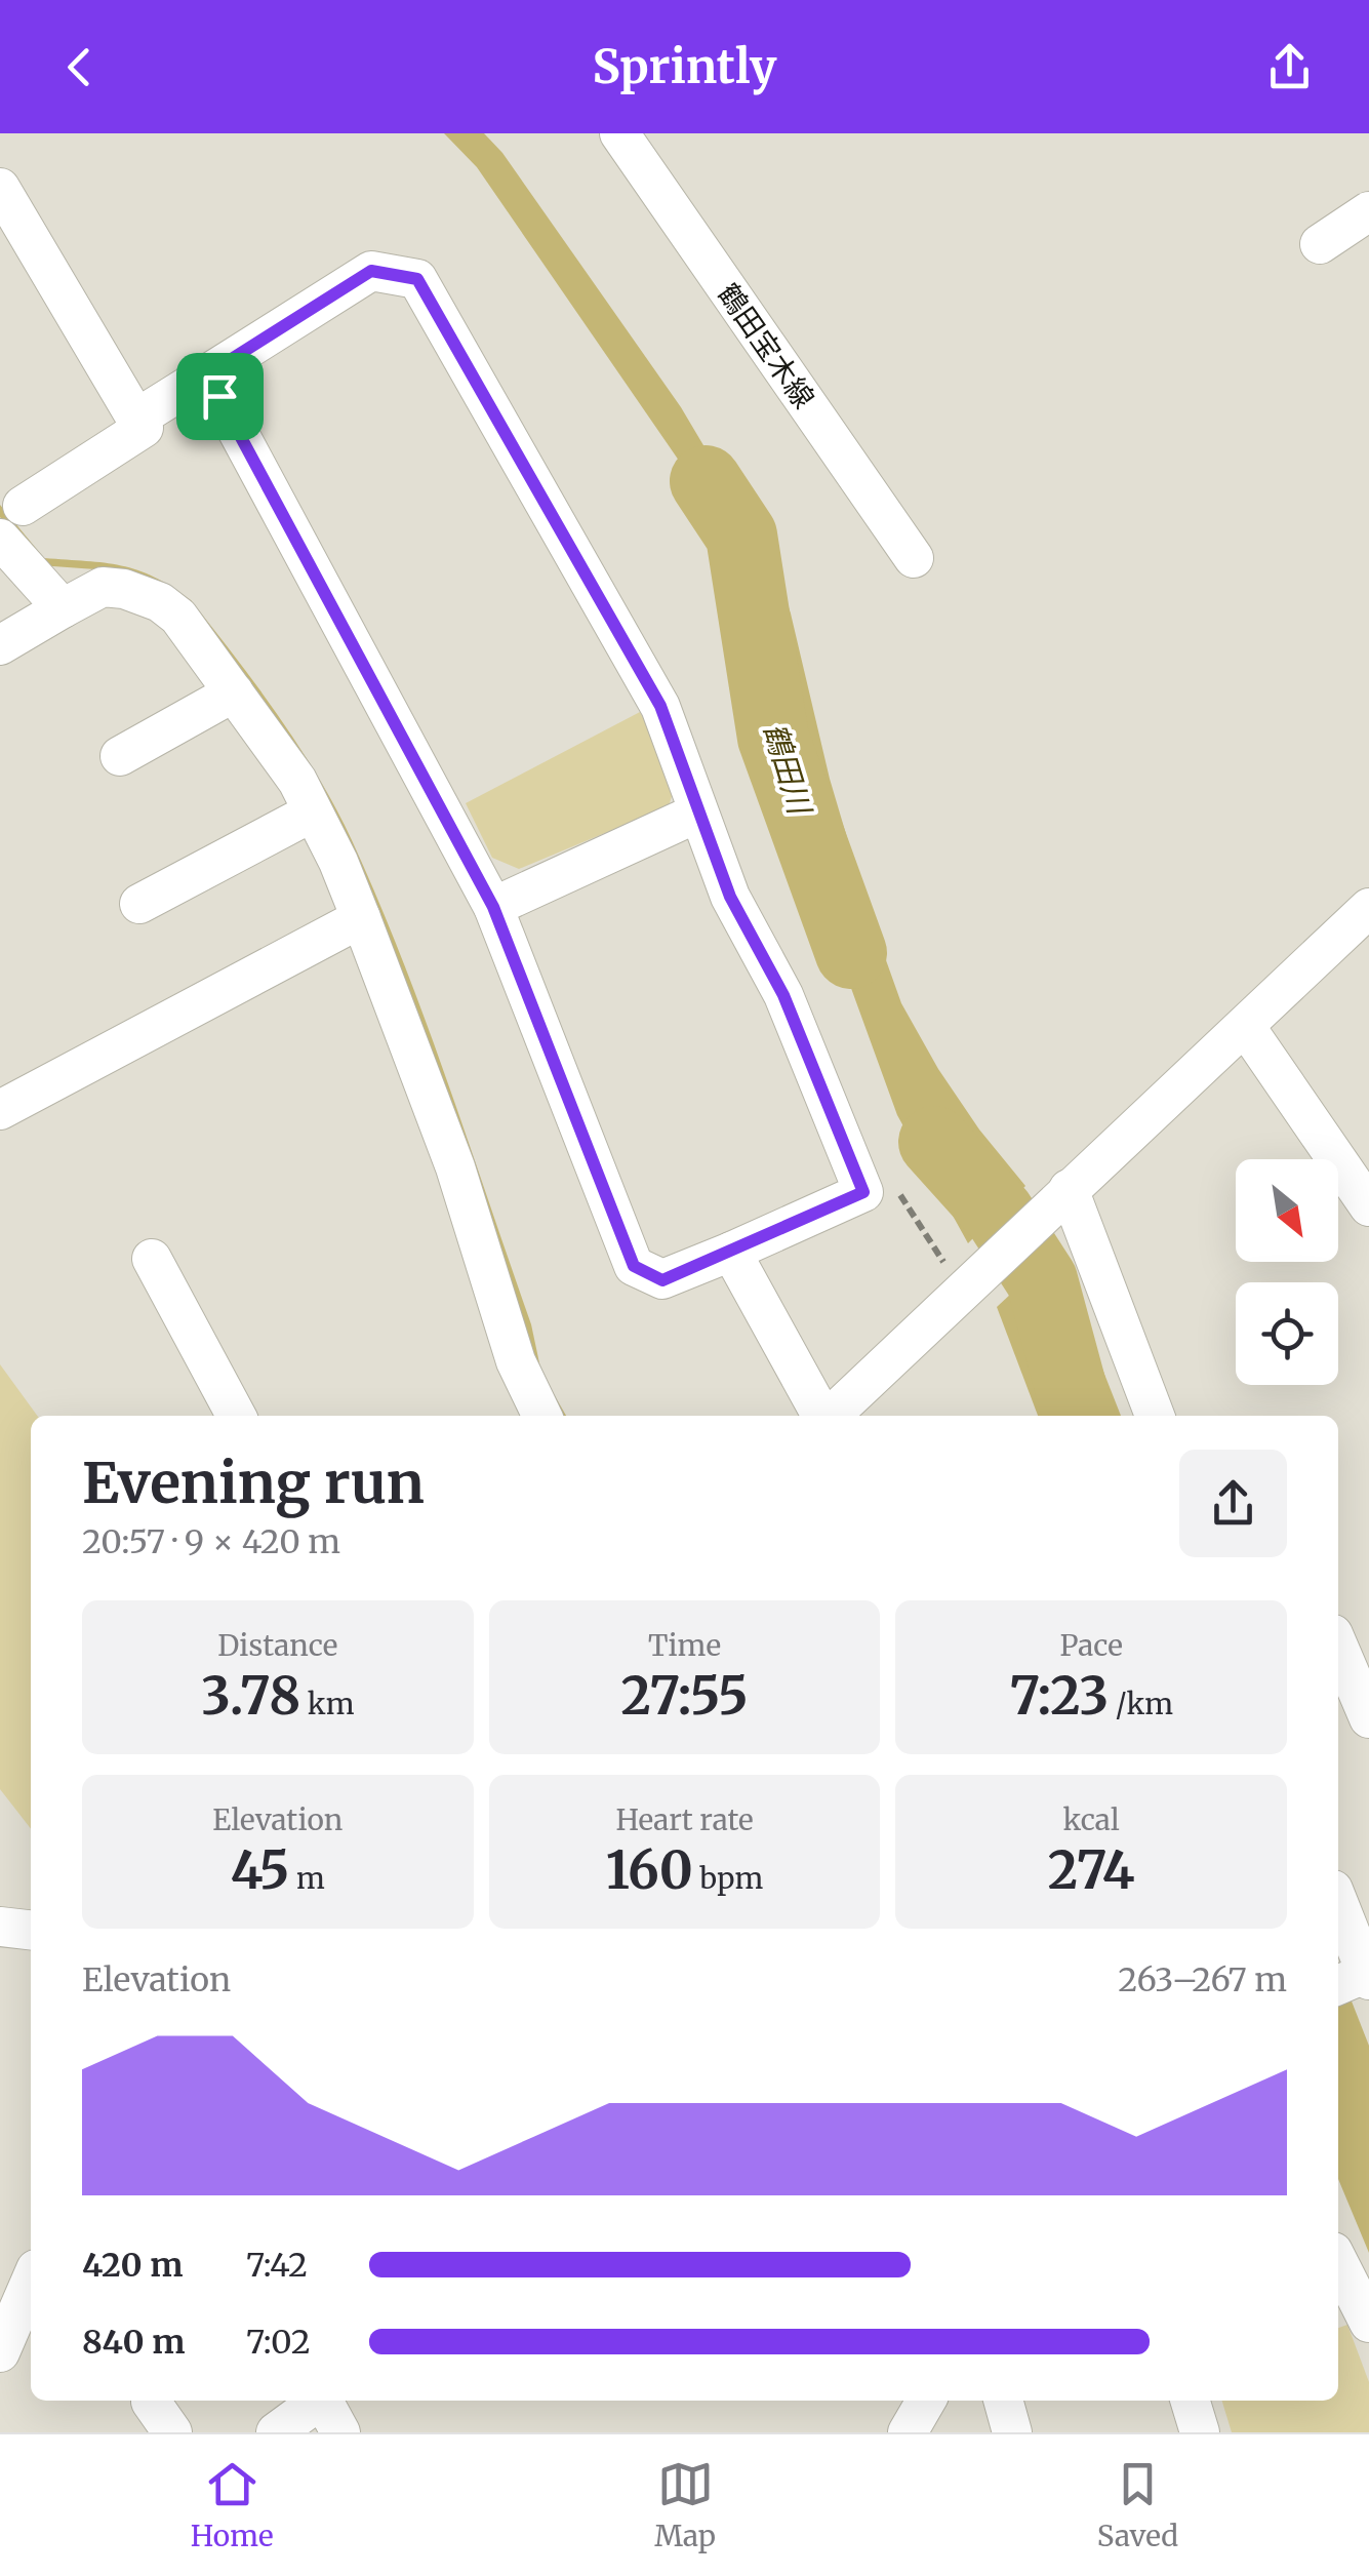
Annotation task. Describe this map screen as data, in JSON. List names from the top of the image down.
{
  "streets": {
    "street": ["鶴田宝木線"]
  },
  "water": ["鶴田川"],
  "north": "bottom right",
  "page": {
    "header": "Sprintly",
    "heading": ["Evening run", "20:57 · 9 × 420 m"],
    "stats": [
      ["Distance", "3.78 km"],
      ["Time", "27:55"],
      ["Pace", "7:23 /km"],
      ["Elevation", "45 m"],
      ["Heart rate", "160 bpm"],
      ["kcal", "274"]
    ],
    "chart": ["Elevation", "263–267 m"],
    "list": [
      {
        "name": "420 m",
        "note": "7:42"
      },
      {
        "name": "840 m",
        "note": "7:02"
      }
    ],
    "tabs": ["Home", "Map", "Saved"]
  }
}
